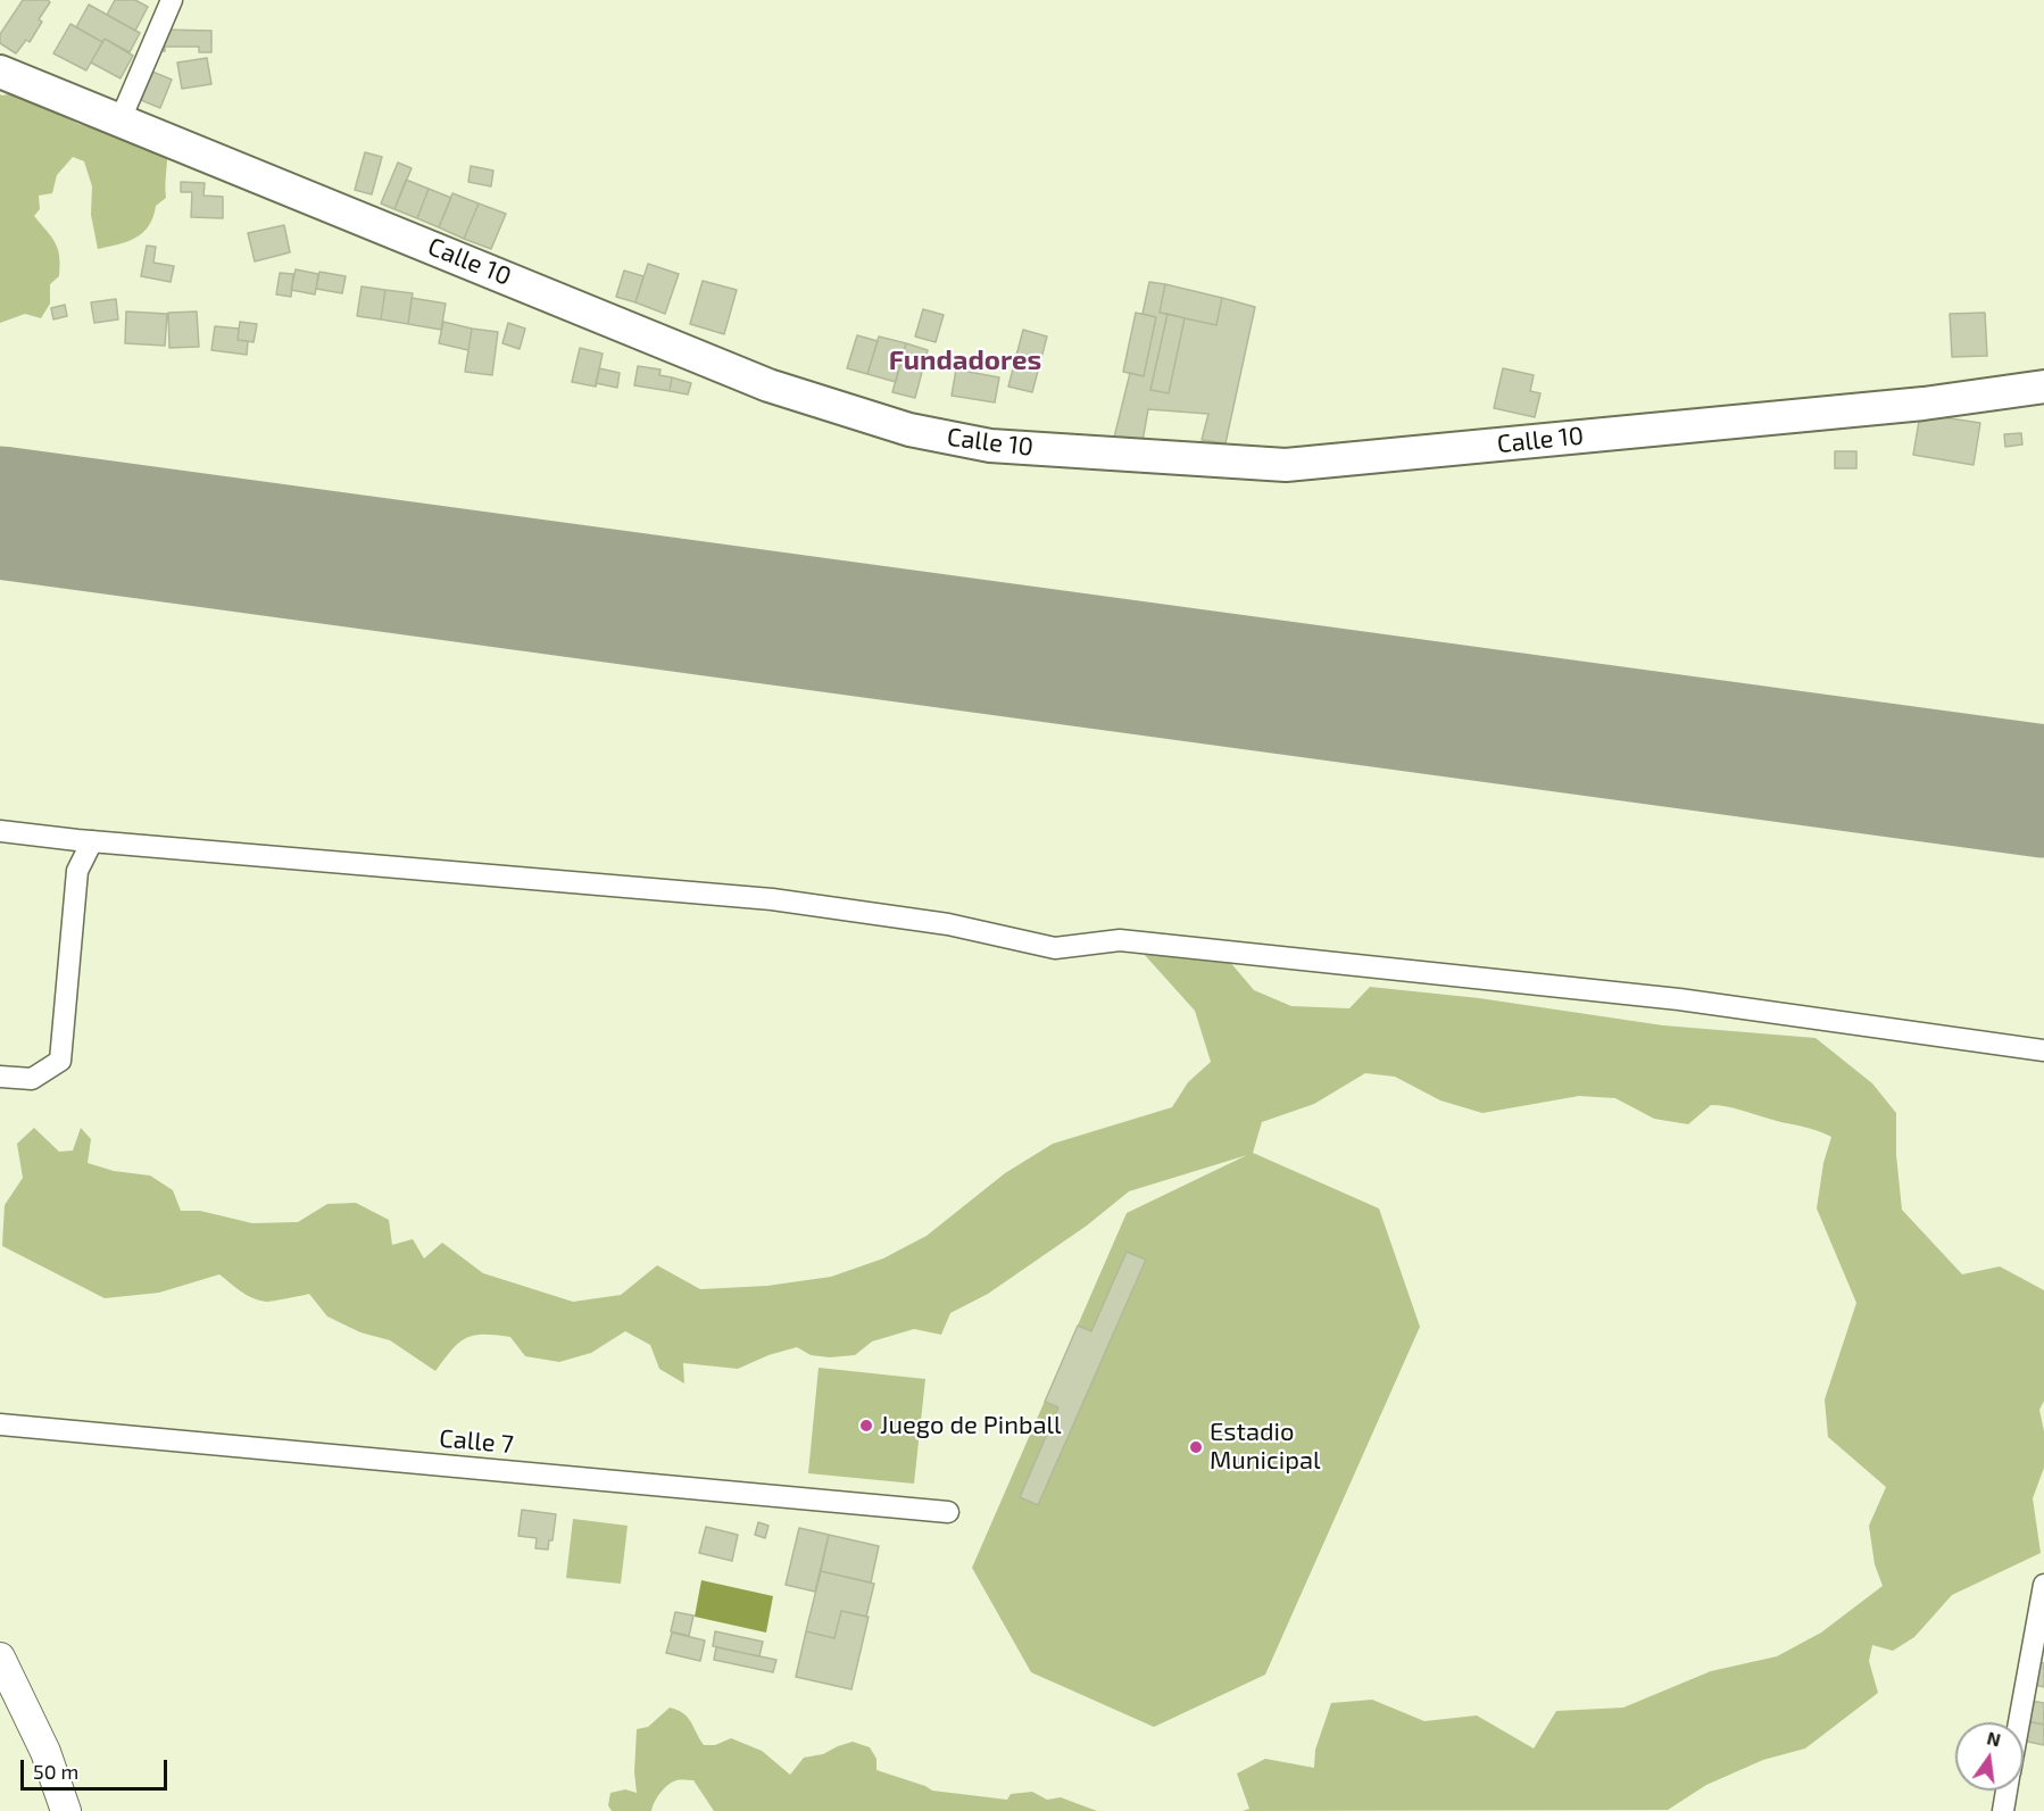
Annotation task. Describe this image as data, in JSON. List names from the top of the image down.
{
  "streets": {
    "main road": ["Calle 10"],
    "street": ["Calle 7"]
  },
  "districts": ["Fundadores"],
  "places": ["Juego de Pinball", "Estadio Municipal"],
  "scale_bar": "50 m",
  "north": "top"
}
